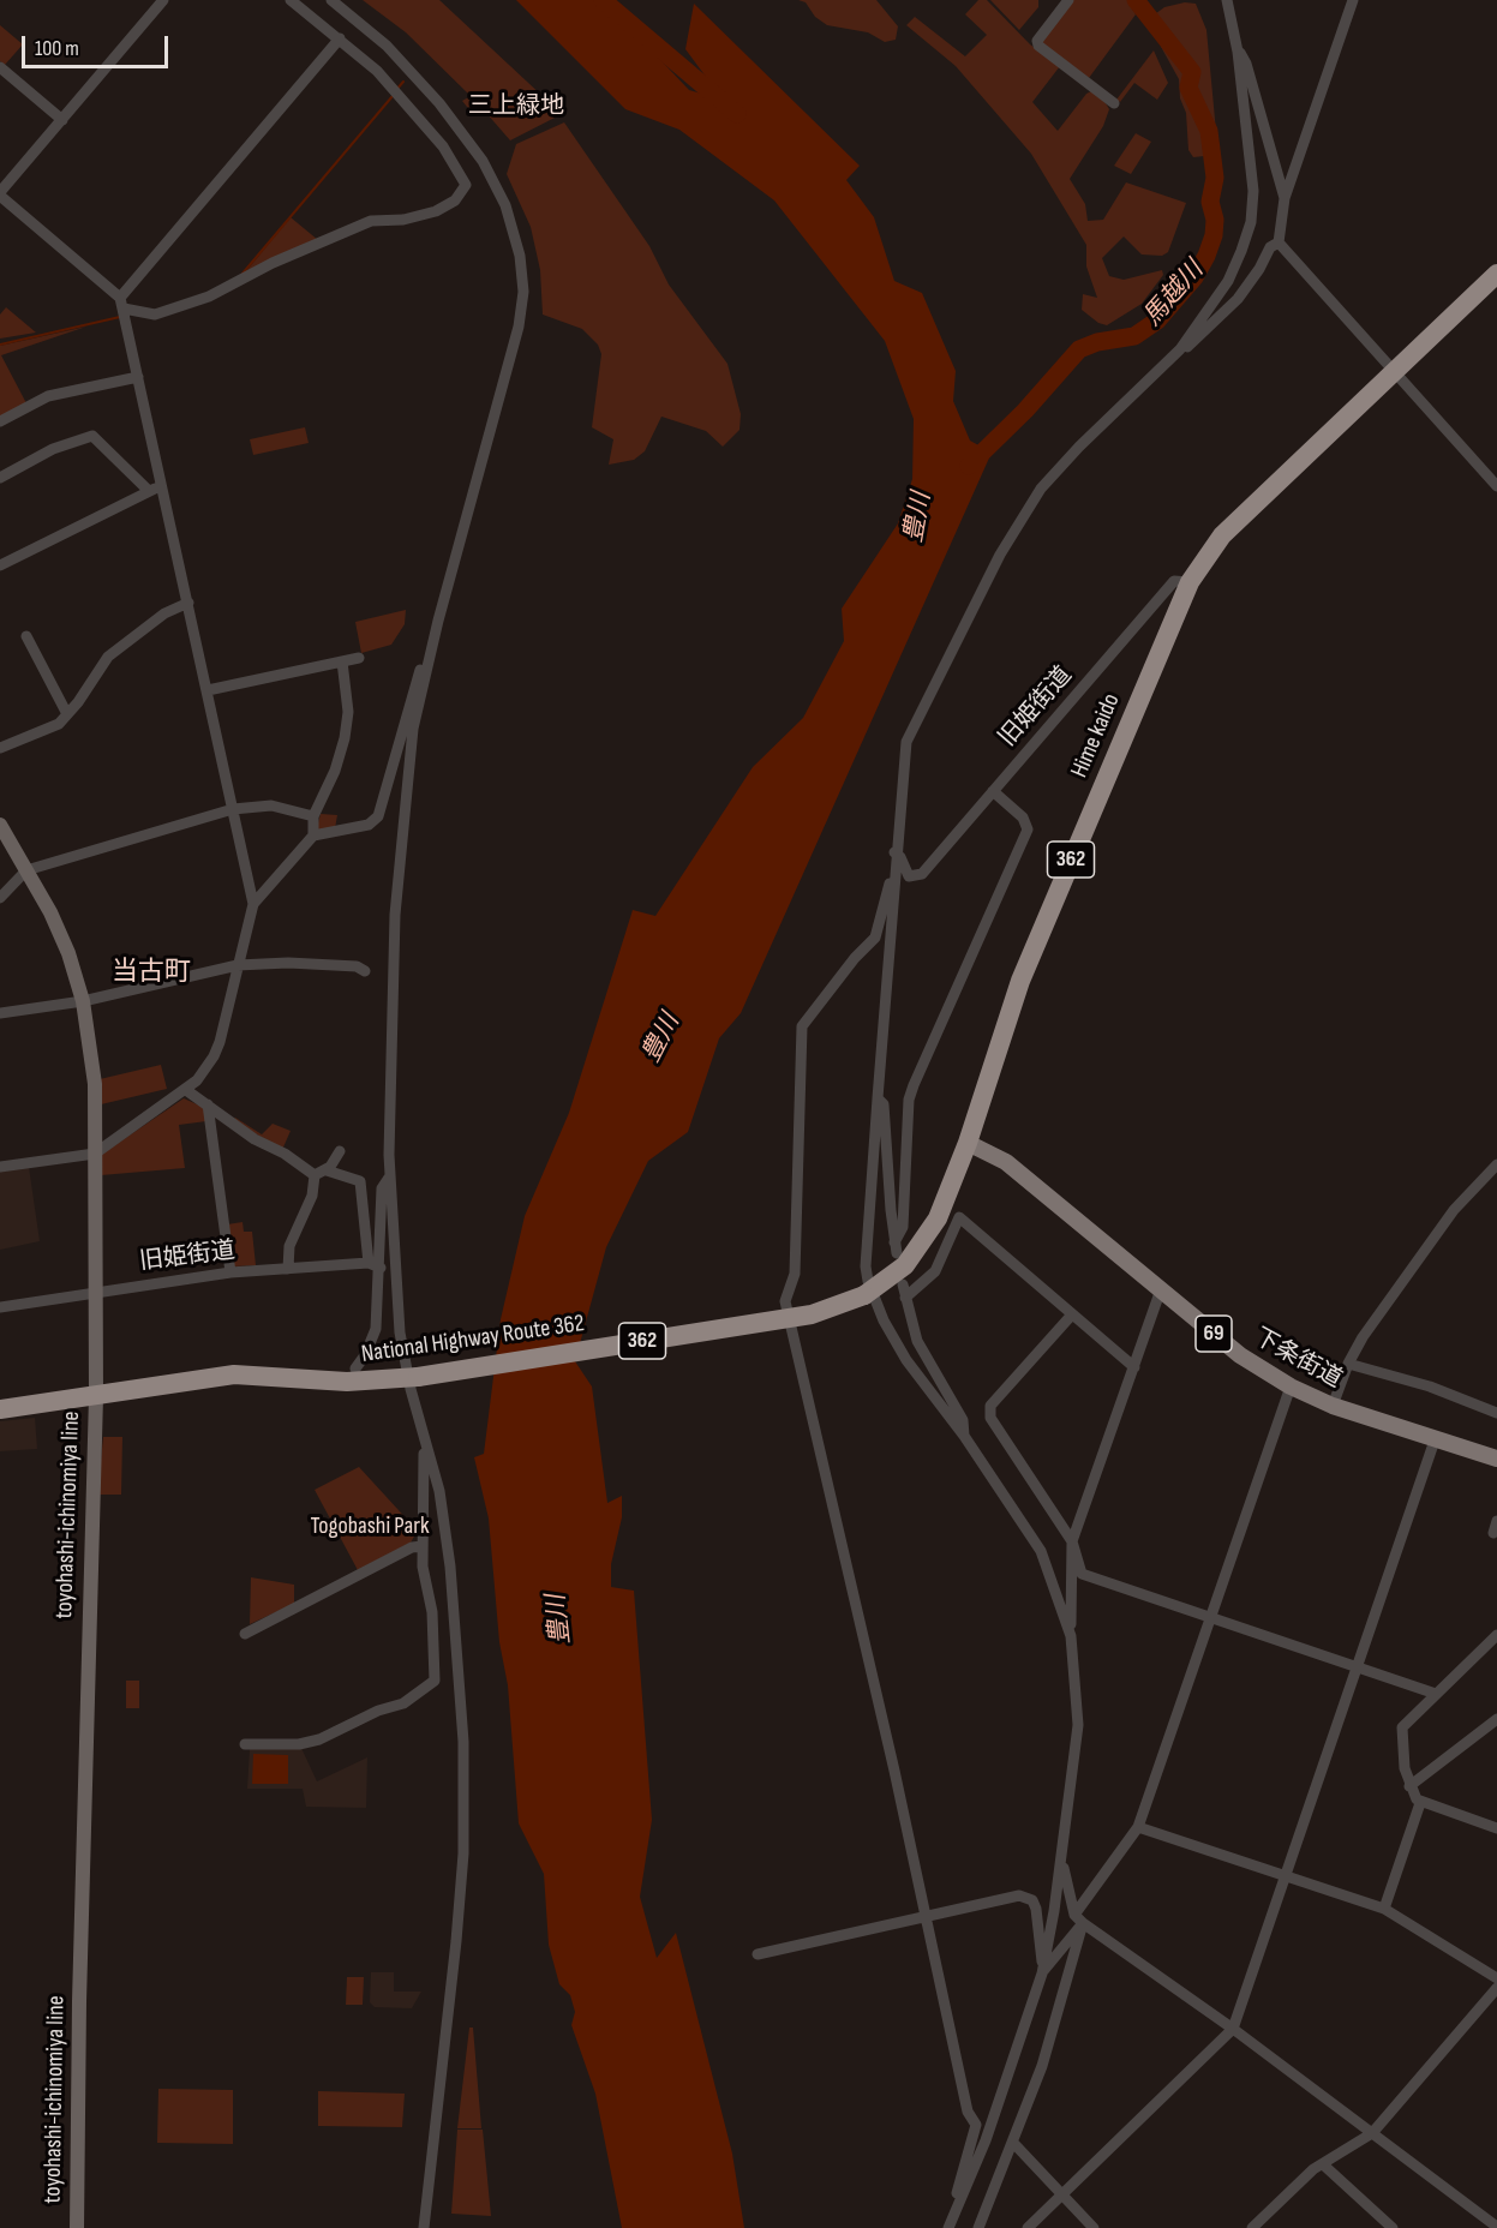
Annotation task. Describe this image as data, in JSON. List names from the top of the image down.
{
  "streets": {
    "highway": ["Hime kaido", "362", "National Highway Route 362"],
    "main road": ["69", "下条街道", "toyohashi-ichinomiya line"],
    "street": ["旧姫街道"]
  },
  "crossings": [
    ["旧姫街道", "Hime kaido"],
    ["旧姫街道", "toyohashi-ichinomiya line"],
    ["Hime kaido", "National Highway Route 362"],
    ["Hime kaido", "下条街道"],
    ["National Highway Route 362", "toyohashi-ichinomiya line"]
  ],
  "districts": ["当古町"],
  "water": ["馬越川", "豊川"],
  "parks": ["三上緑地", "Togobashi Park"],
  "scale_bar": "100 m"
}
